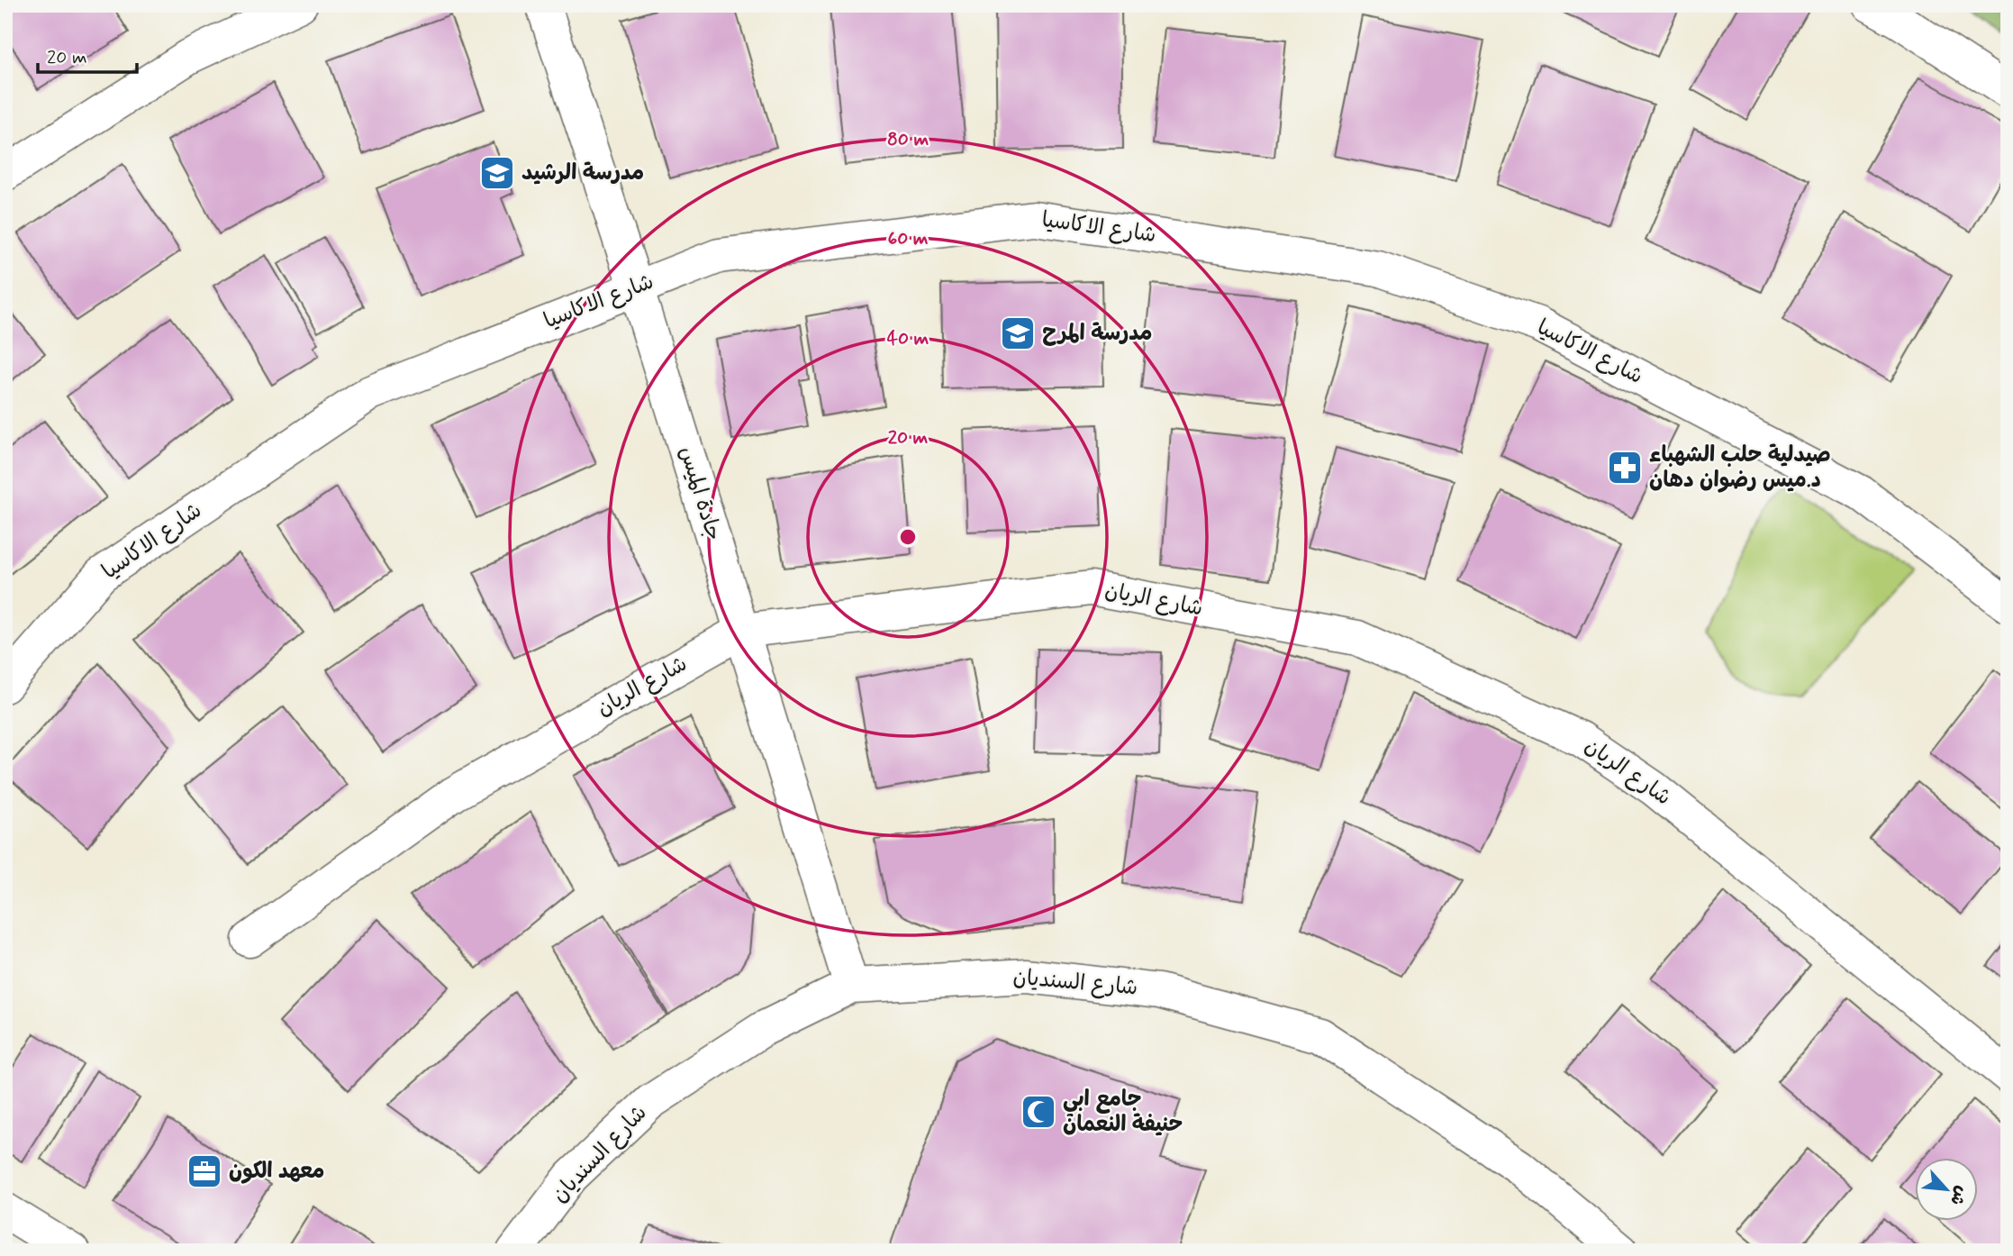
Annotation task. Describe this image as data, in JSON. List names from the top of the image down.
{
  "streets": {
    "street": [
      "شارع الاكاسيا",
      "جادة الميس",
      "شارع الريان",
      "شارع السنديان"
    ]
  },
  "crossings": [
    ["شارع الاكاسيا", "جادة الميس"],
    ["جادة الميس", "شارع الريان"],
    ["جادة الميس", "شارع السنديان"]
  ],
  "places": {
    "school or university": ["مدرسة الرشيد", "مدرسة المرح"],
    "pharmacy": ["صيدلية حلب الشهباء د.ميس رضوان دهان"],
    "mosque": ["جامع ابي حنيفة النعمان"],
    "office": ["معهد الكون"]
  },
  "scale_bar": "20 m",
  "north": "bottom right",
  "rings": [
    "80 m",
    "60 m",
    "40 m",
    "20 m"
  ]
}
